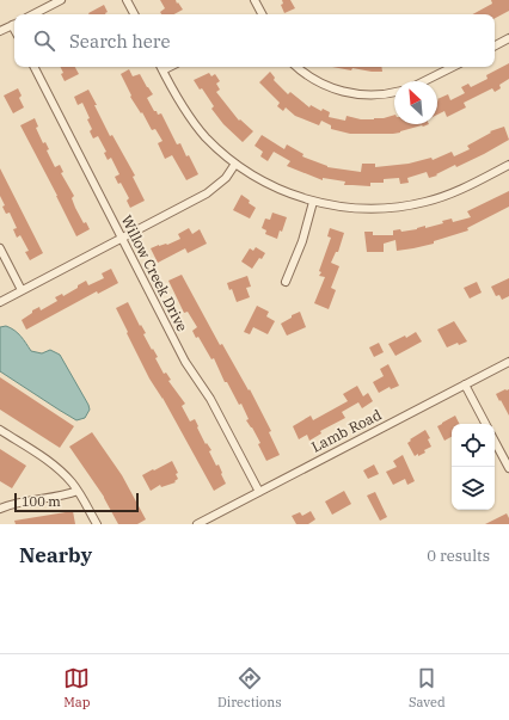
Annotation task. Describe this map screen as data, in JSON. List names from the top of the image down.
{
  "streets": {
    "street": ["Willow Creek Drive", "Lamb Road"]
  },
  "crossings": [
    ["Willow Creek Drive", "Lamb Road"]
  ],
  "scale_bar": "100 m",
  "north": "top left",
  "page": {
    "search": "Search here",
    "scale": "100 m",
    "heading": ["Nearby", "0 results"],
    "nav": ["Map", "Directions", "Saved"]
  }
}
